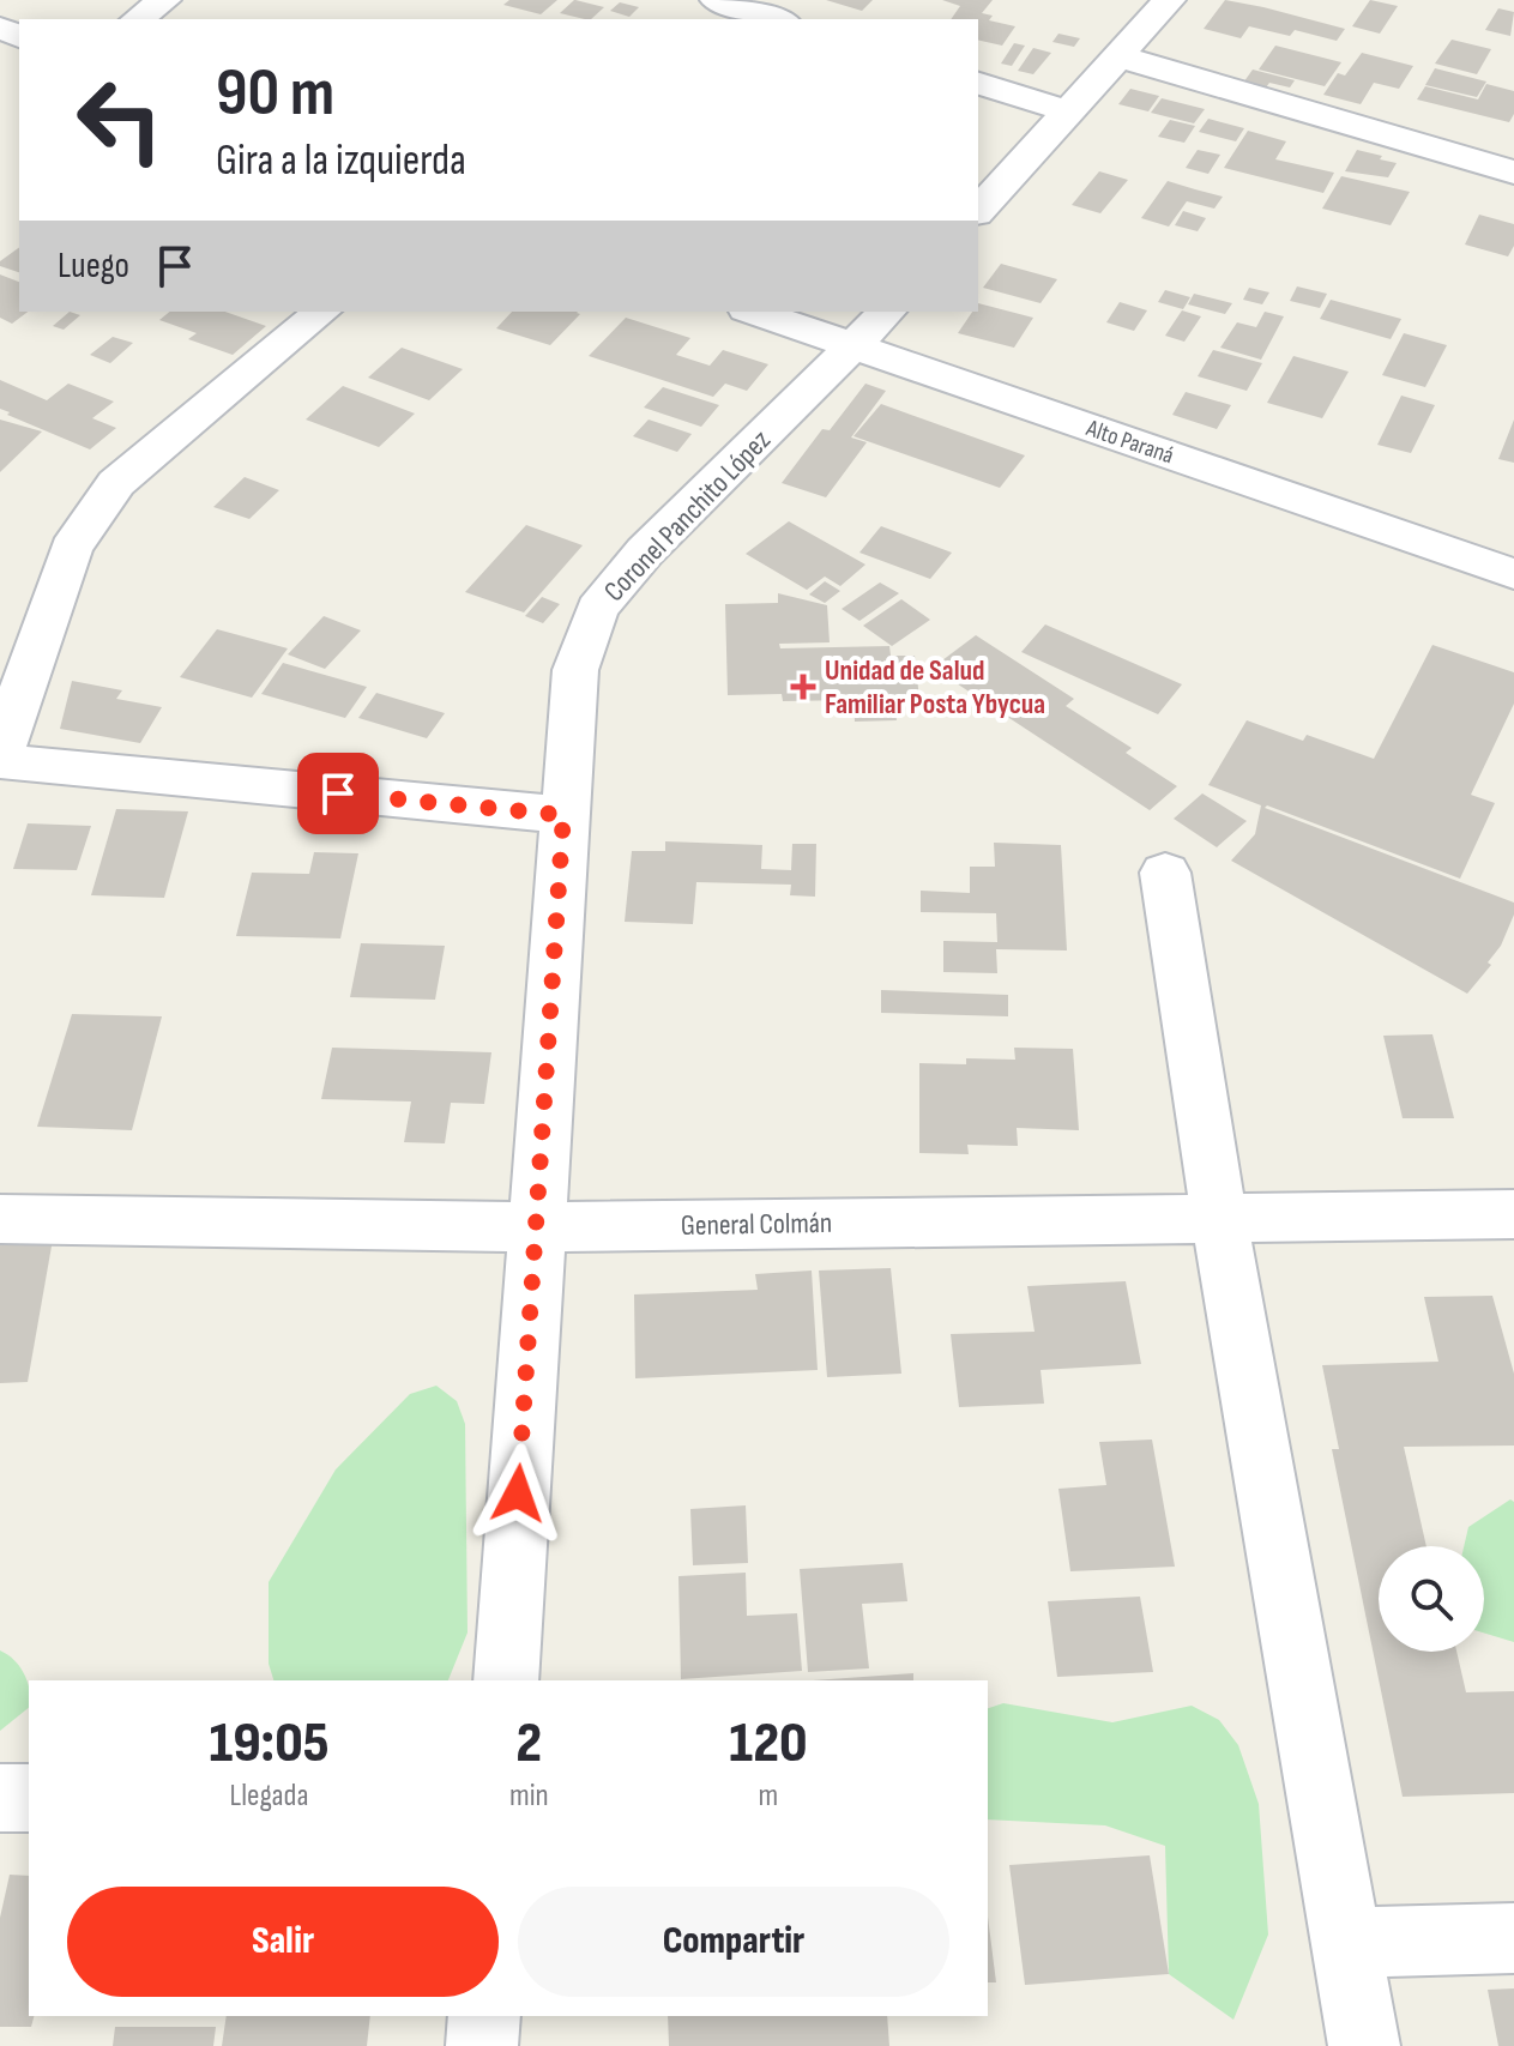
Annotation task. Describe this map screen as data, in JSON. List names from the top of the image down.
{
  "streets": {
    "street": ["Alto Paraná", "Coronel Panchito López", "General Colmán"]
  },
  "crossings": [
    ["Alto Paraná", "Coronel Panchito López"],
    ["Coronel Panchito López", "General Colmán"]
  ],
  "places": {
    "health": ["Unidad de Salud Familiar Posta Ybycua"]
  },
  "page": {
    "turn": ["90 m", "Gira a la izquierda"],
    "then": "Luego",
    "eta": [
      "19:05",
      "Llegada",
      "2",
      "min",
      "120",
      "m"
    ],
    "buttons": ["Salir", "Compartir"]
  }
}
